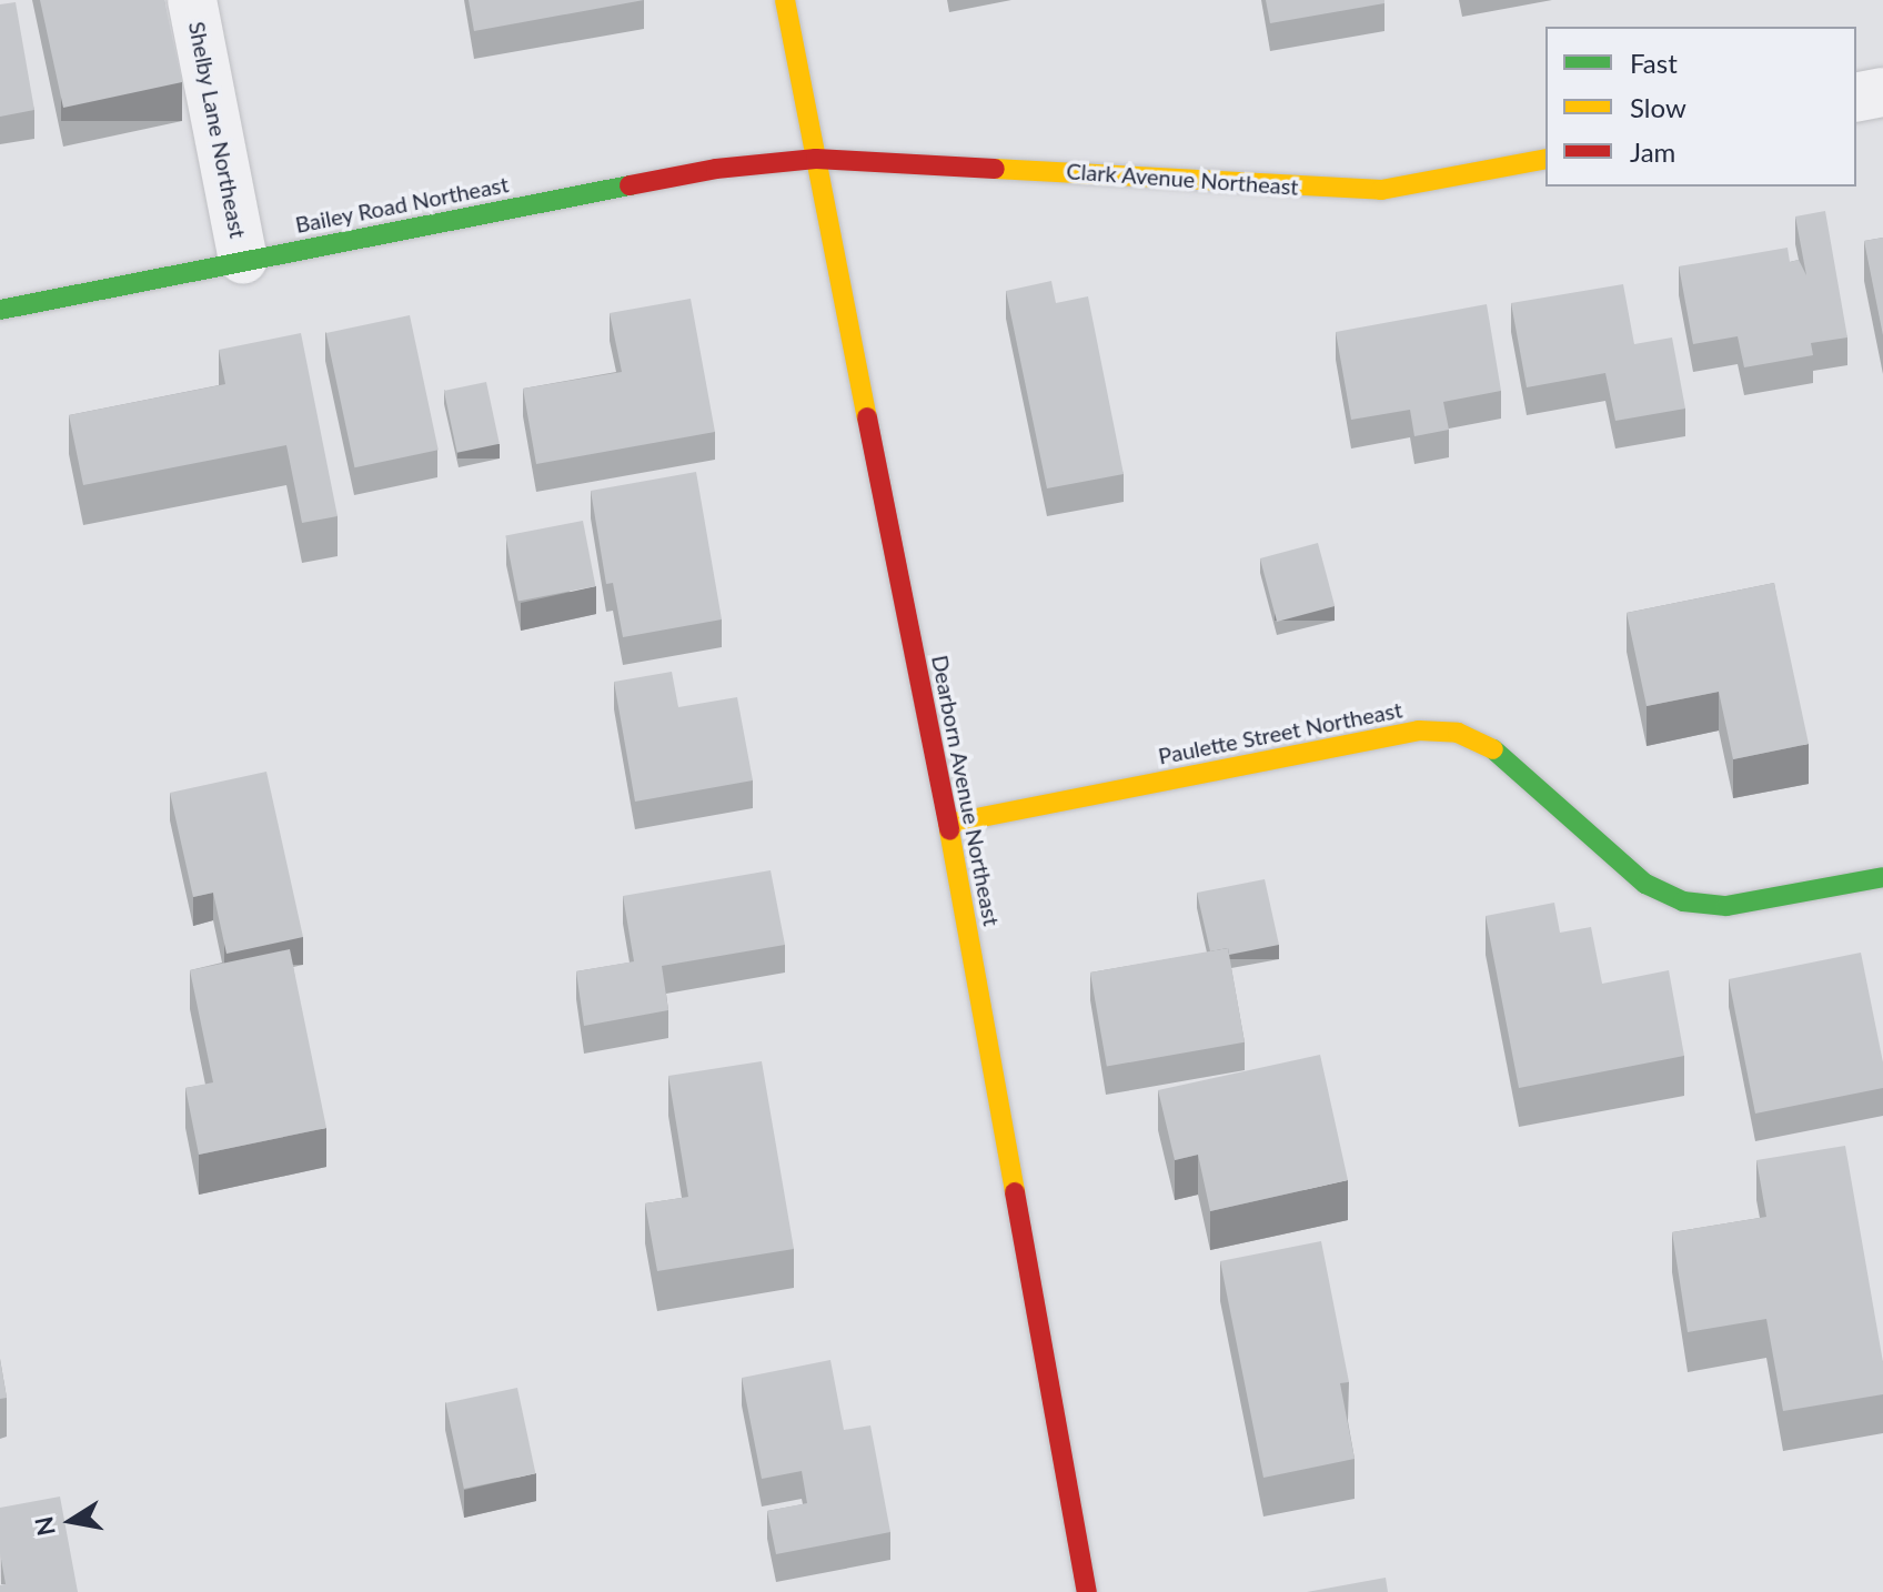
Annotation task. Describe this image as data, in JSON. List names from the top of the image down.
{
  "streets": {
    "street": [
      "Shelby Lane Northeast",
      "Clark Avenue Northeast",
      "Bailey Road Northeast",
      "Paulette Street Northeast",
      "Dearborn Avenue Northeast"
    ]
  },
  "crossings": [
    ["Shelby Lane Northeast", "Bailey Road Northeast"],
    ["Clark Avenue Northeast", "Bailey Road Northeast"],
    ["Clark Avenue Northeast", "Dearborn Avenue Northeast"],
    ["Bailey Road Northeast", "Dearborn Avenue Northeast"],
    ["Paulette Street Northeast", "Dearborn Avenue Northeast"]
  ],
  "legend": ["Fast", "Slow", "Jam"],
  "north": "left"
}
